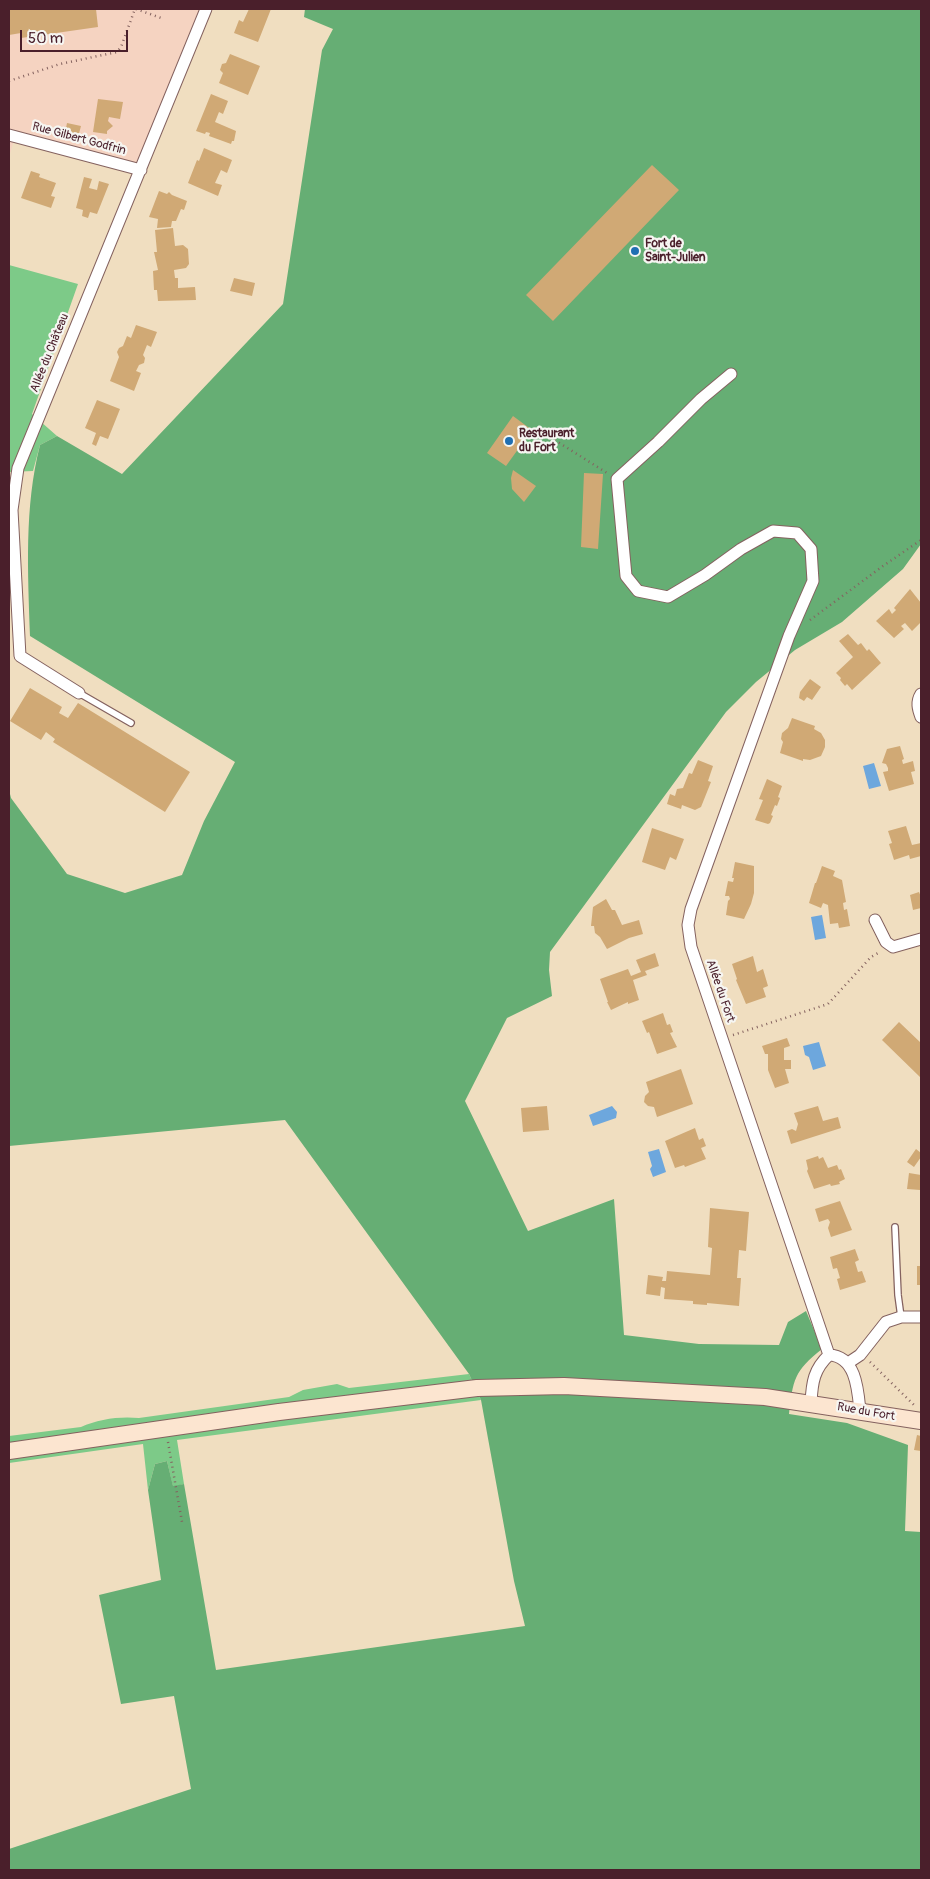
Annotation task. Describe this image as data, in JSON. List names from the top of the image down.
{
  "streets": {
    "main road": ["Rue du Fort"],
    "street": ["Rue Gilbert Godfrin", "Allée du Château", "Allée du Fort"]
  },
  "crossings": [
    ["Rue Gilbert Godfrin", "Allée du Château"]
  ],
  "places": ["Fort de Saint-Julien", "Restaurant du Fort"],
  "scale_bar": "50 m"
}
